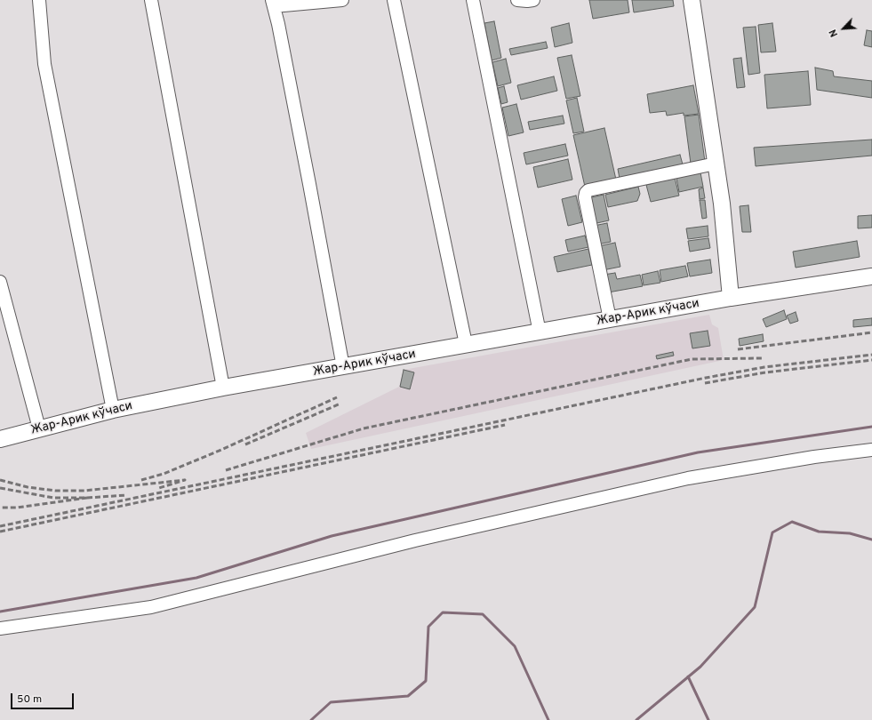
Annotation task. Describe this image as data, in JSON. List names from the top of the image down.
{
  "streets": {
    "main road": ["Жар-Арик кўчаси"]
  },
  "scale_bar": "50 m",
  "north": "bottom left"
}
